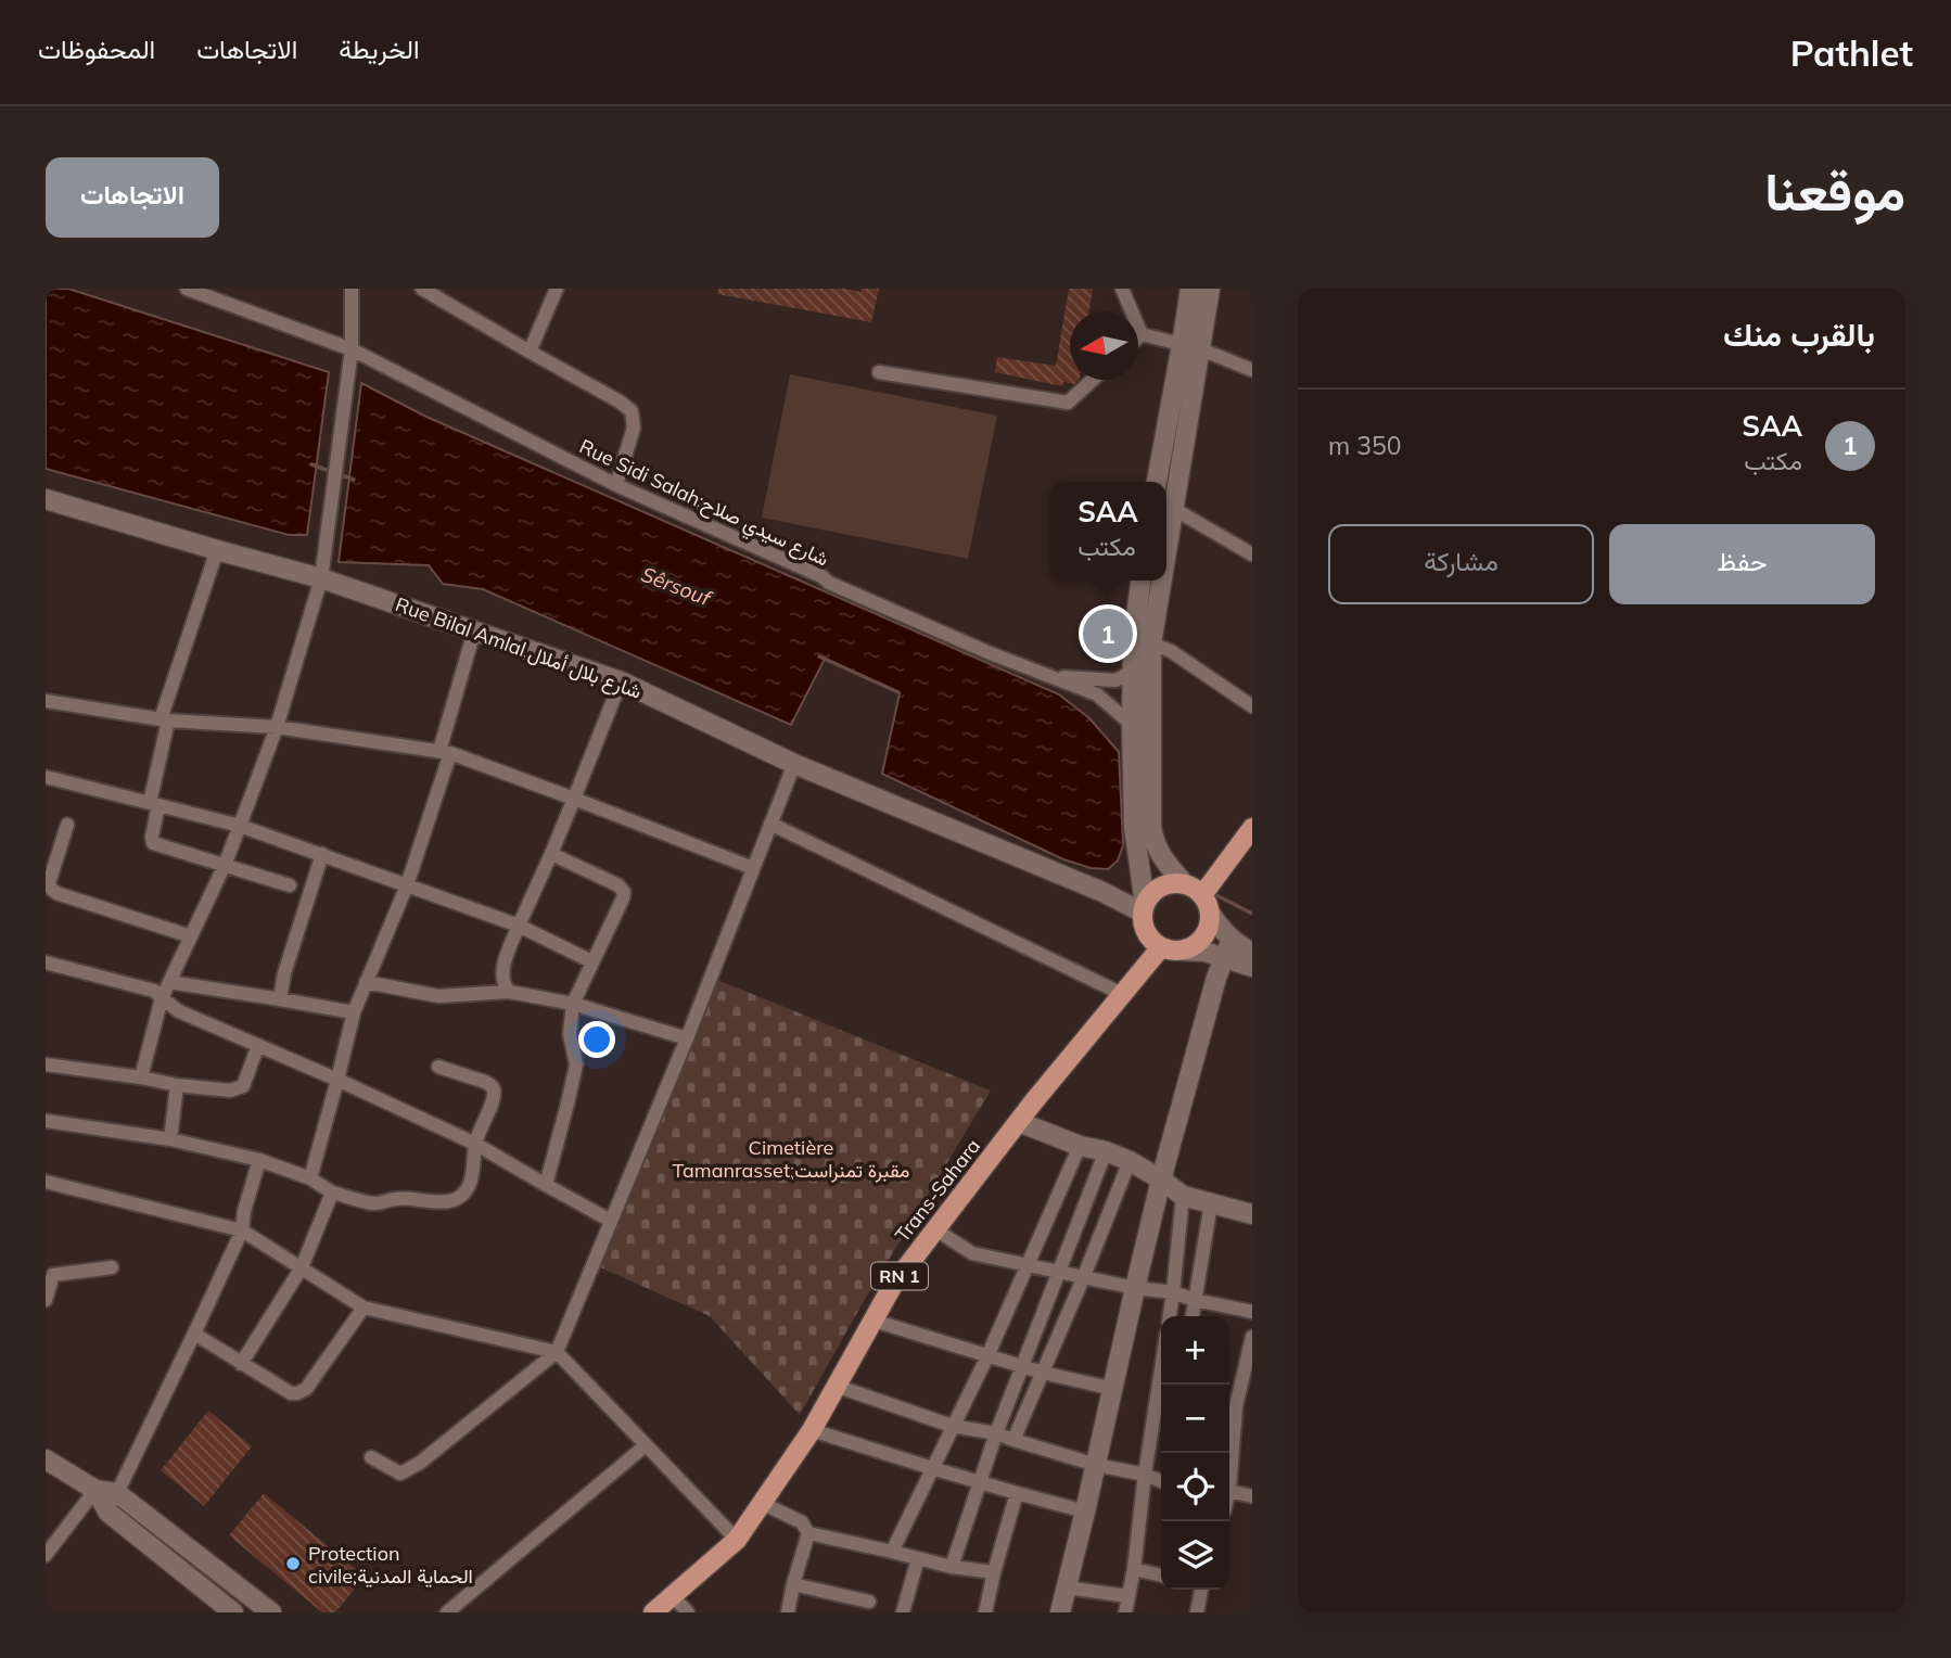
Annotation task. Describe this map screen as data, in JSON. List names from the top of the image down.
{
  "streets": {
    "main road": ["Trans-Sahara", "RN 1"],
    "street": ["Rue Sidi Salah;شارع سيدي صلاح", "Rue Bilal Amlal,شارع بلال أملال"]
  },
  "crossings": [
    ["Rue Bilal Amlal,شارع بلال أملال", "Trans-Sahara"]
  ],
  "water": ["Sêrsouf"],
  "parks": ["Cimetière Tamanrasset;مقبرة تمنراست"],
  "places": ["Protection civile;الحماية المدنية"],
  "north": "left",
  "page": {
    "header": "Pathlet",
    "nav": ["الخريطة", "الاتجاهات", "المحفوظات"],
    "title": "موقعنا",
    "buttons": [
      "الاتجاهات",
      ["حفظ", "مشاركة"]
    ],
    "heading": "بالقرب منك",
    "list": [
      {
        "mark": "1",
        "name": "SAA",
        "note": "مكتب",
        "value": "350 m"
      }
    ],
    "popup": ["SAA", "مكتب"],
    "pins": "1",
    "map_buttons": ["+", "−"]
  }
}
